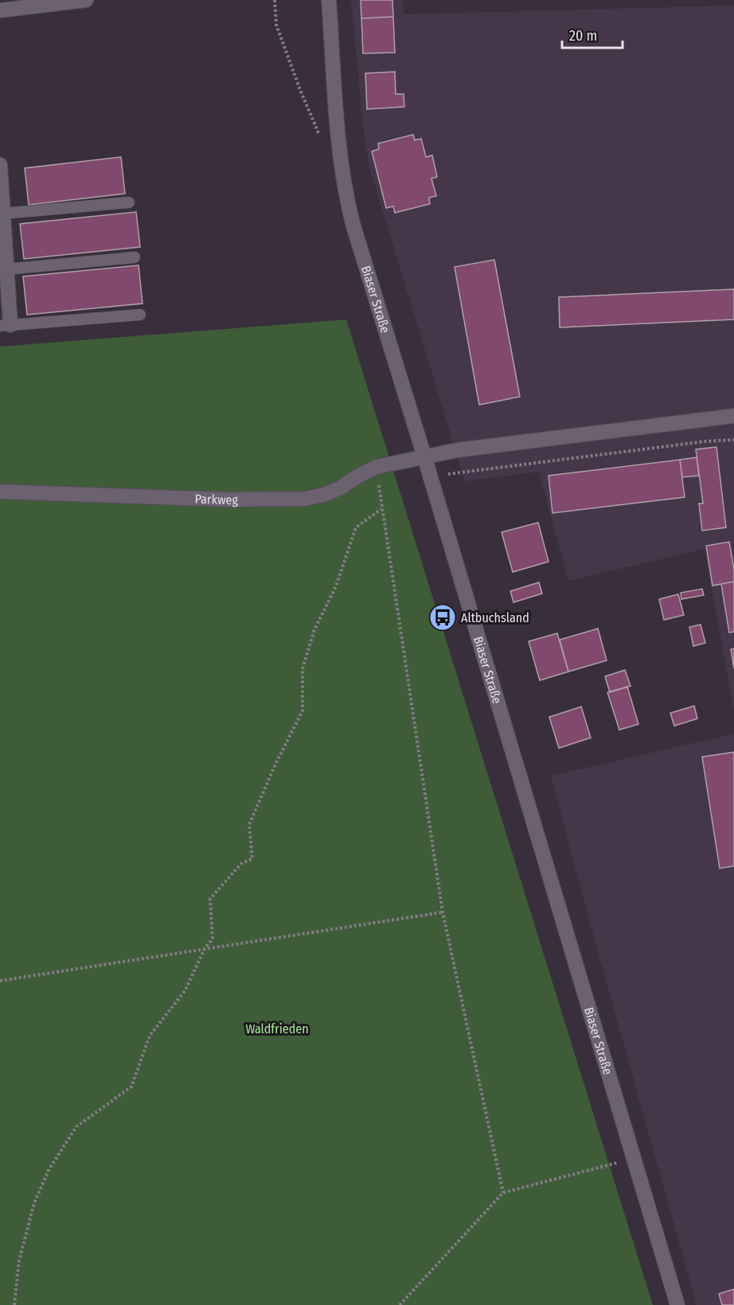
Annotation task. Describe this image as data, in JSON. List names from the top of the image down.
{
  "streets": {
    "street": ["Biaser Straße", "Parkweg"]
  },
  "crossings": [
    ["Biaser Straße", "Parkweg"]
  ],
  "parks": ["Waldfrieden"],
  "places": {
    "bus stop": ["Altbuchsland"]
  },
  "scale_bar": "20 m"
}
